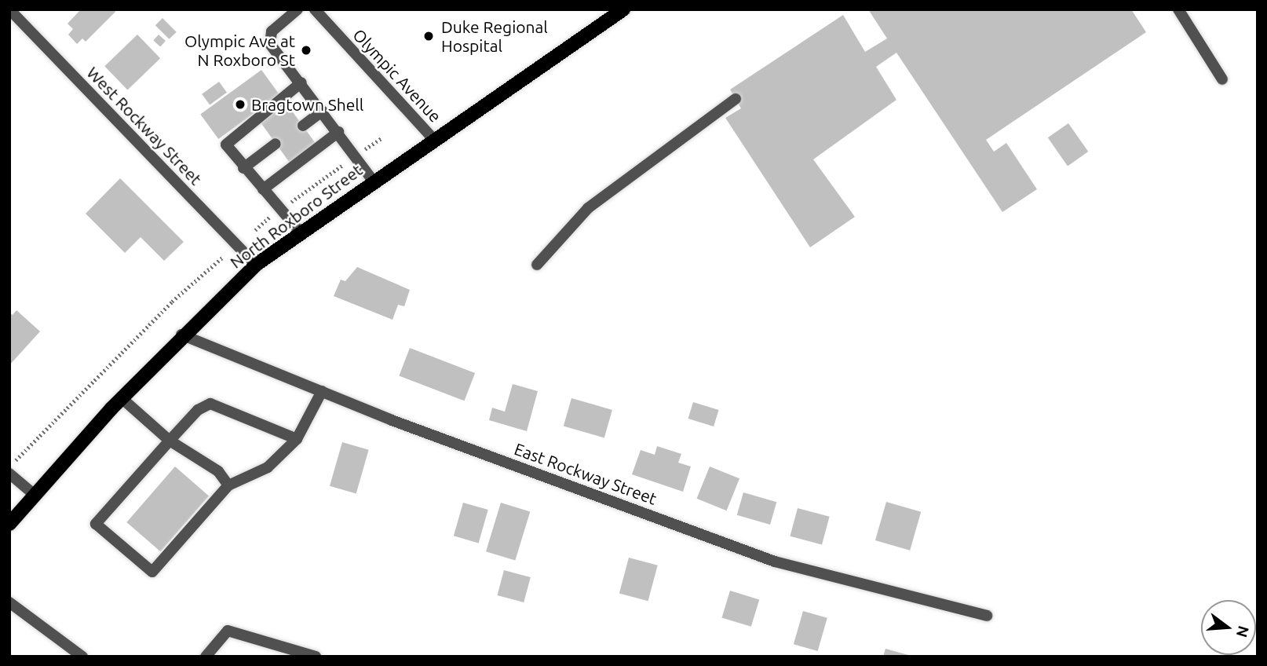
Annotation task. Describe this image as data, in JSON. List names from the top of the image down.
{
  "streets": {
    "main road": ["North Roxboro Street"],
    "street": ["Olympic Avenue", "West Rockway Street", "East Rockway Street"]
  },
  "crossings": [
    ["Olympic Avenue", "North Roxboro Street"],
    ["West Rockway Street", "North Roxboro Street"],
    ["North Roxboro Street", "East Rockway Street"]
  ],
  "places": ["Duke Regional Hospital", "Olympic Ave at N Roxboro St", "Bragtown Shell"],
  "north": "right"
}
